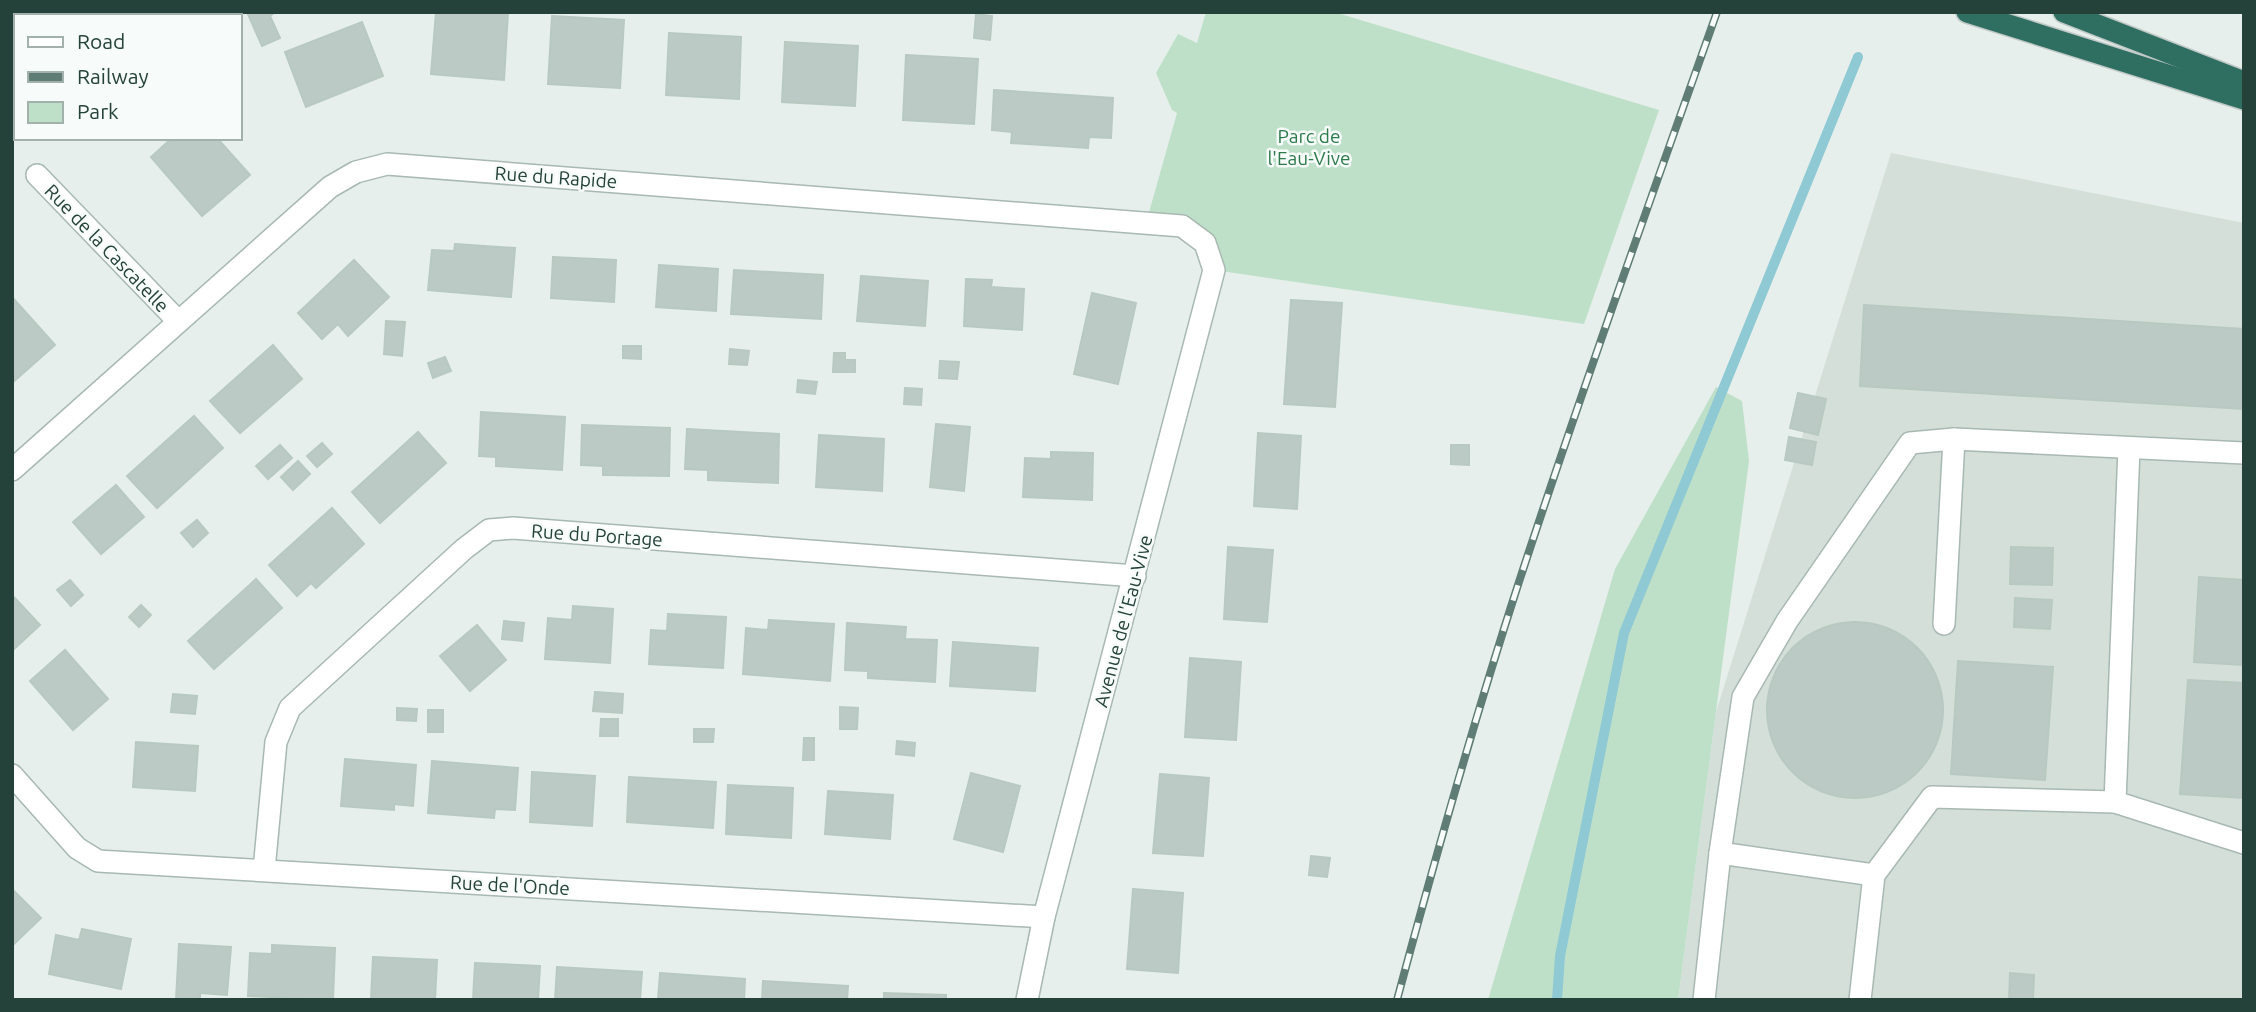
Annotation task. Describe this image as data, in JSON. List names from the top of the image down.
{
  "streets": {
    "street": [
      "Rue du Rapide",
      "Rue de la Cascatelle",
      "Rue du Portage",
      "Avenue de l'Eau-Vive",
      "Rue de l'Onde"
    ]
  },
  "crossings": [
    ["Rue du Rapide", "Rue de la Cascatelle"],
    ["Rue du Rapide", "Avenue de l'Eau-Vive"],
    ["Rue du Portage", "Avenue de l'Eau-Vive"],
    ["Rue du Portage", "Rue de l'Onde"],
    ["Avenue de l'Eau-Vive", "Rue de l'Onde"]
  ],
  "parks": ["Parc de l'Eau-Vive"],
  "legend": ["Road", "Railway", "Park"]
}
